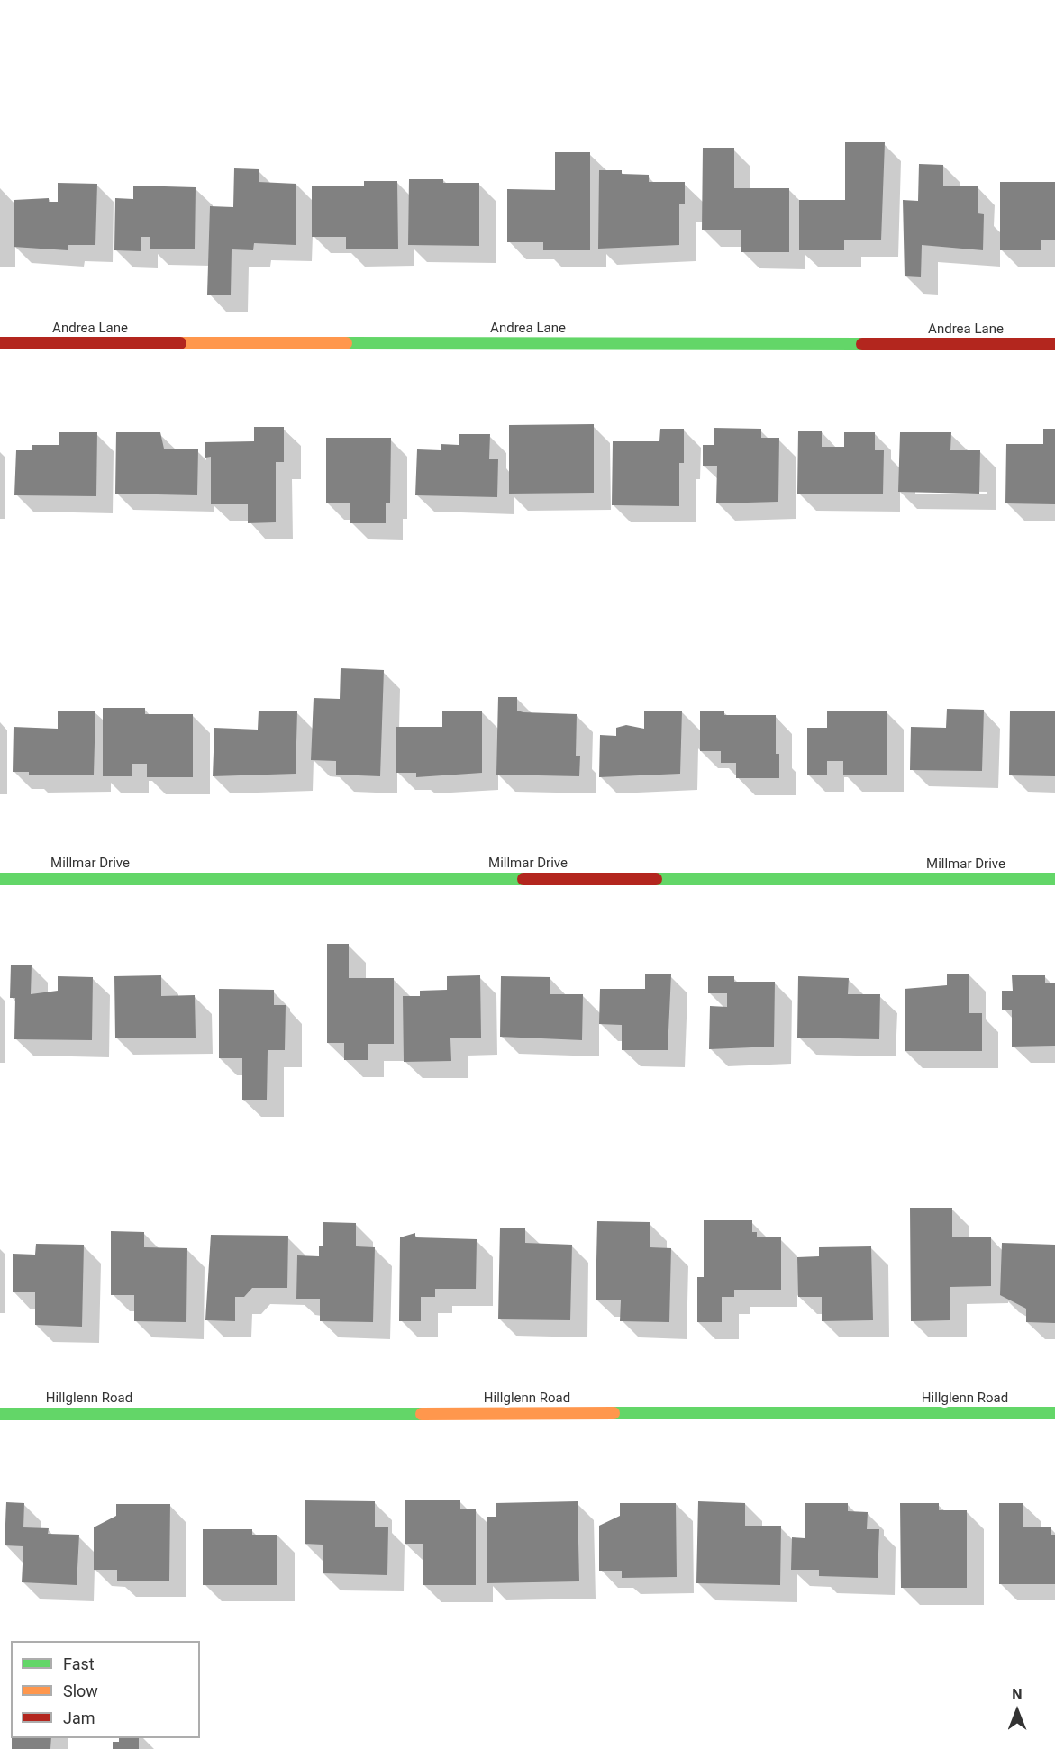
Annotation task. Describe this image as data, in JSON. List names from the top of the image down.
{
  "streets": {
    "street": ["Andrea Lane", "Millmar Drive", "Hillglenn Road"]
  },
  "legend": ["Fast", "Slow", "Jam"],
  "north": "top"
}
